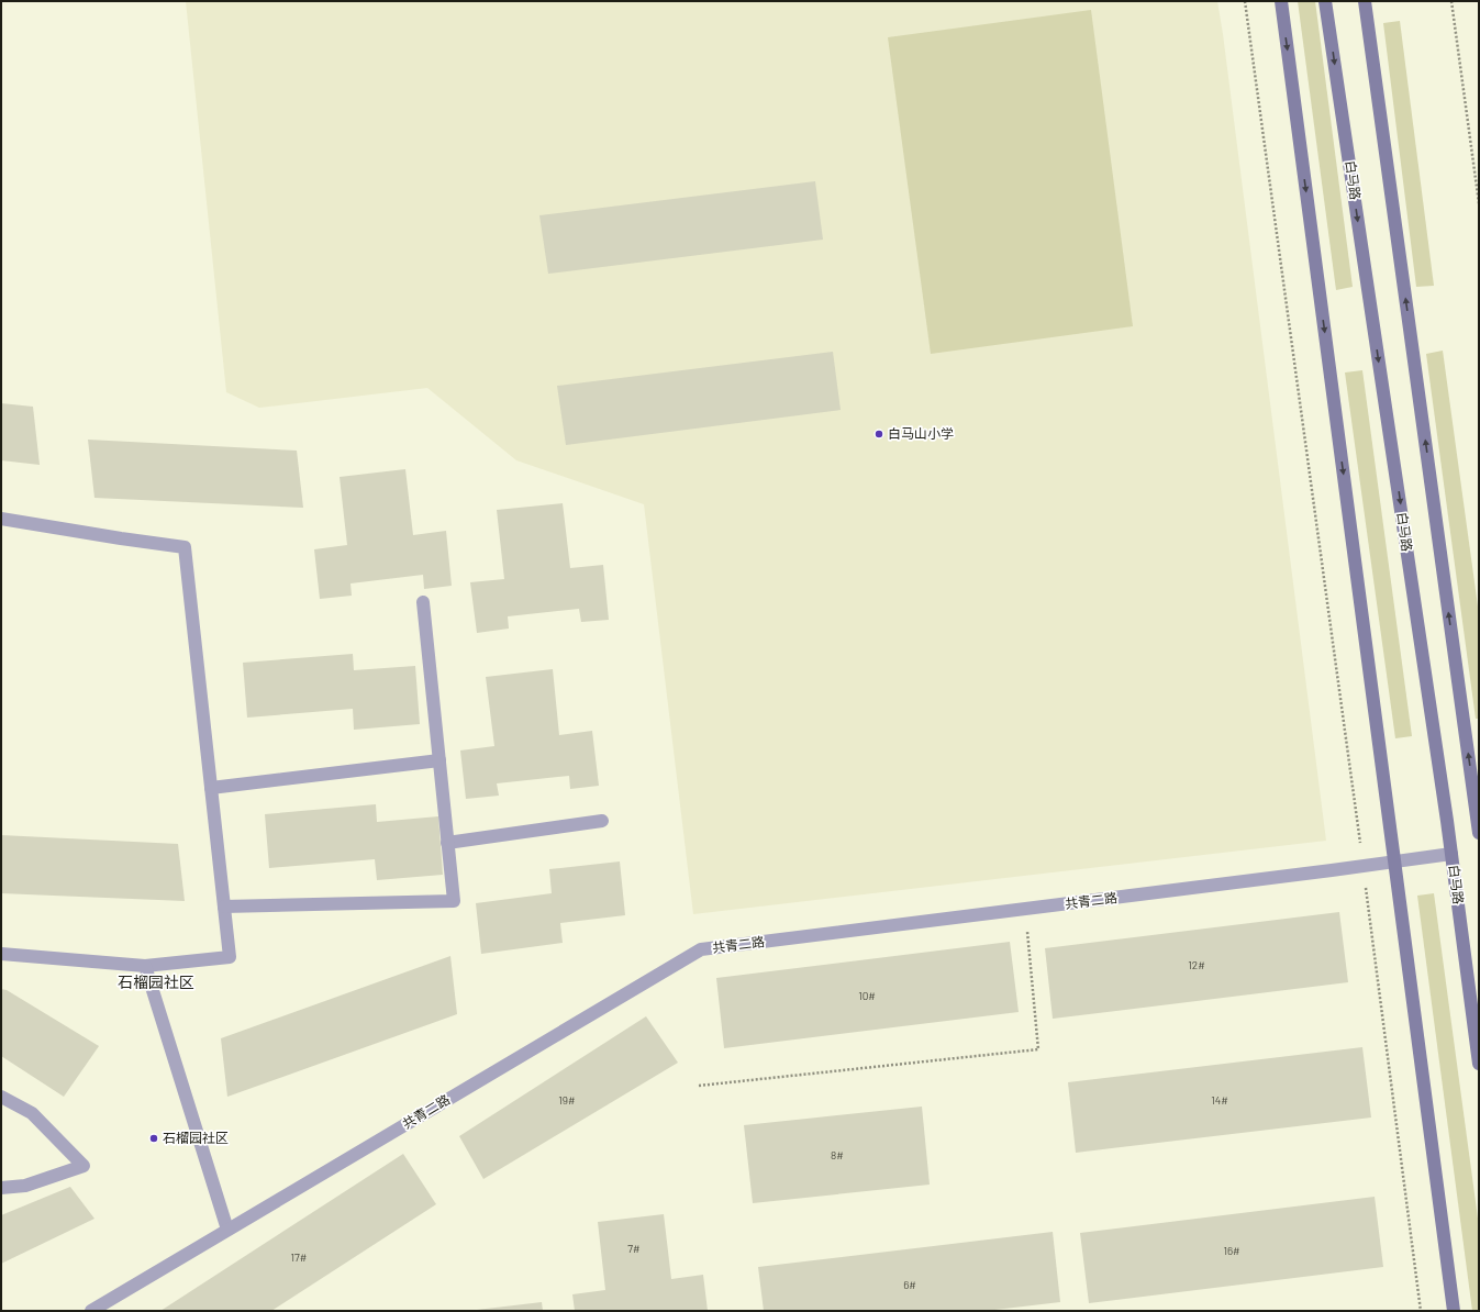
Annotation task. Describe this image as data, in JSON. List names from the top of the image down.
{
  "streets": {
    "street": ["白马路", "共青二路"]
  },
  "crossings": [
    ["白马路", "共青二路"]
  ],
  "districts": ["石榴园社区"],
  "places": ["白马山小学", "石榴园社区"],
  "house_numbers": [
    "12#",
    "10#",
    "19#",
    "14#",
    "8#",
    "7#",
    "16#",
    "17#",
    "6#"
  ]
}
